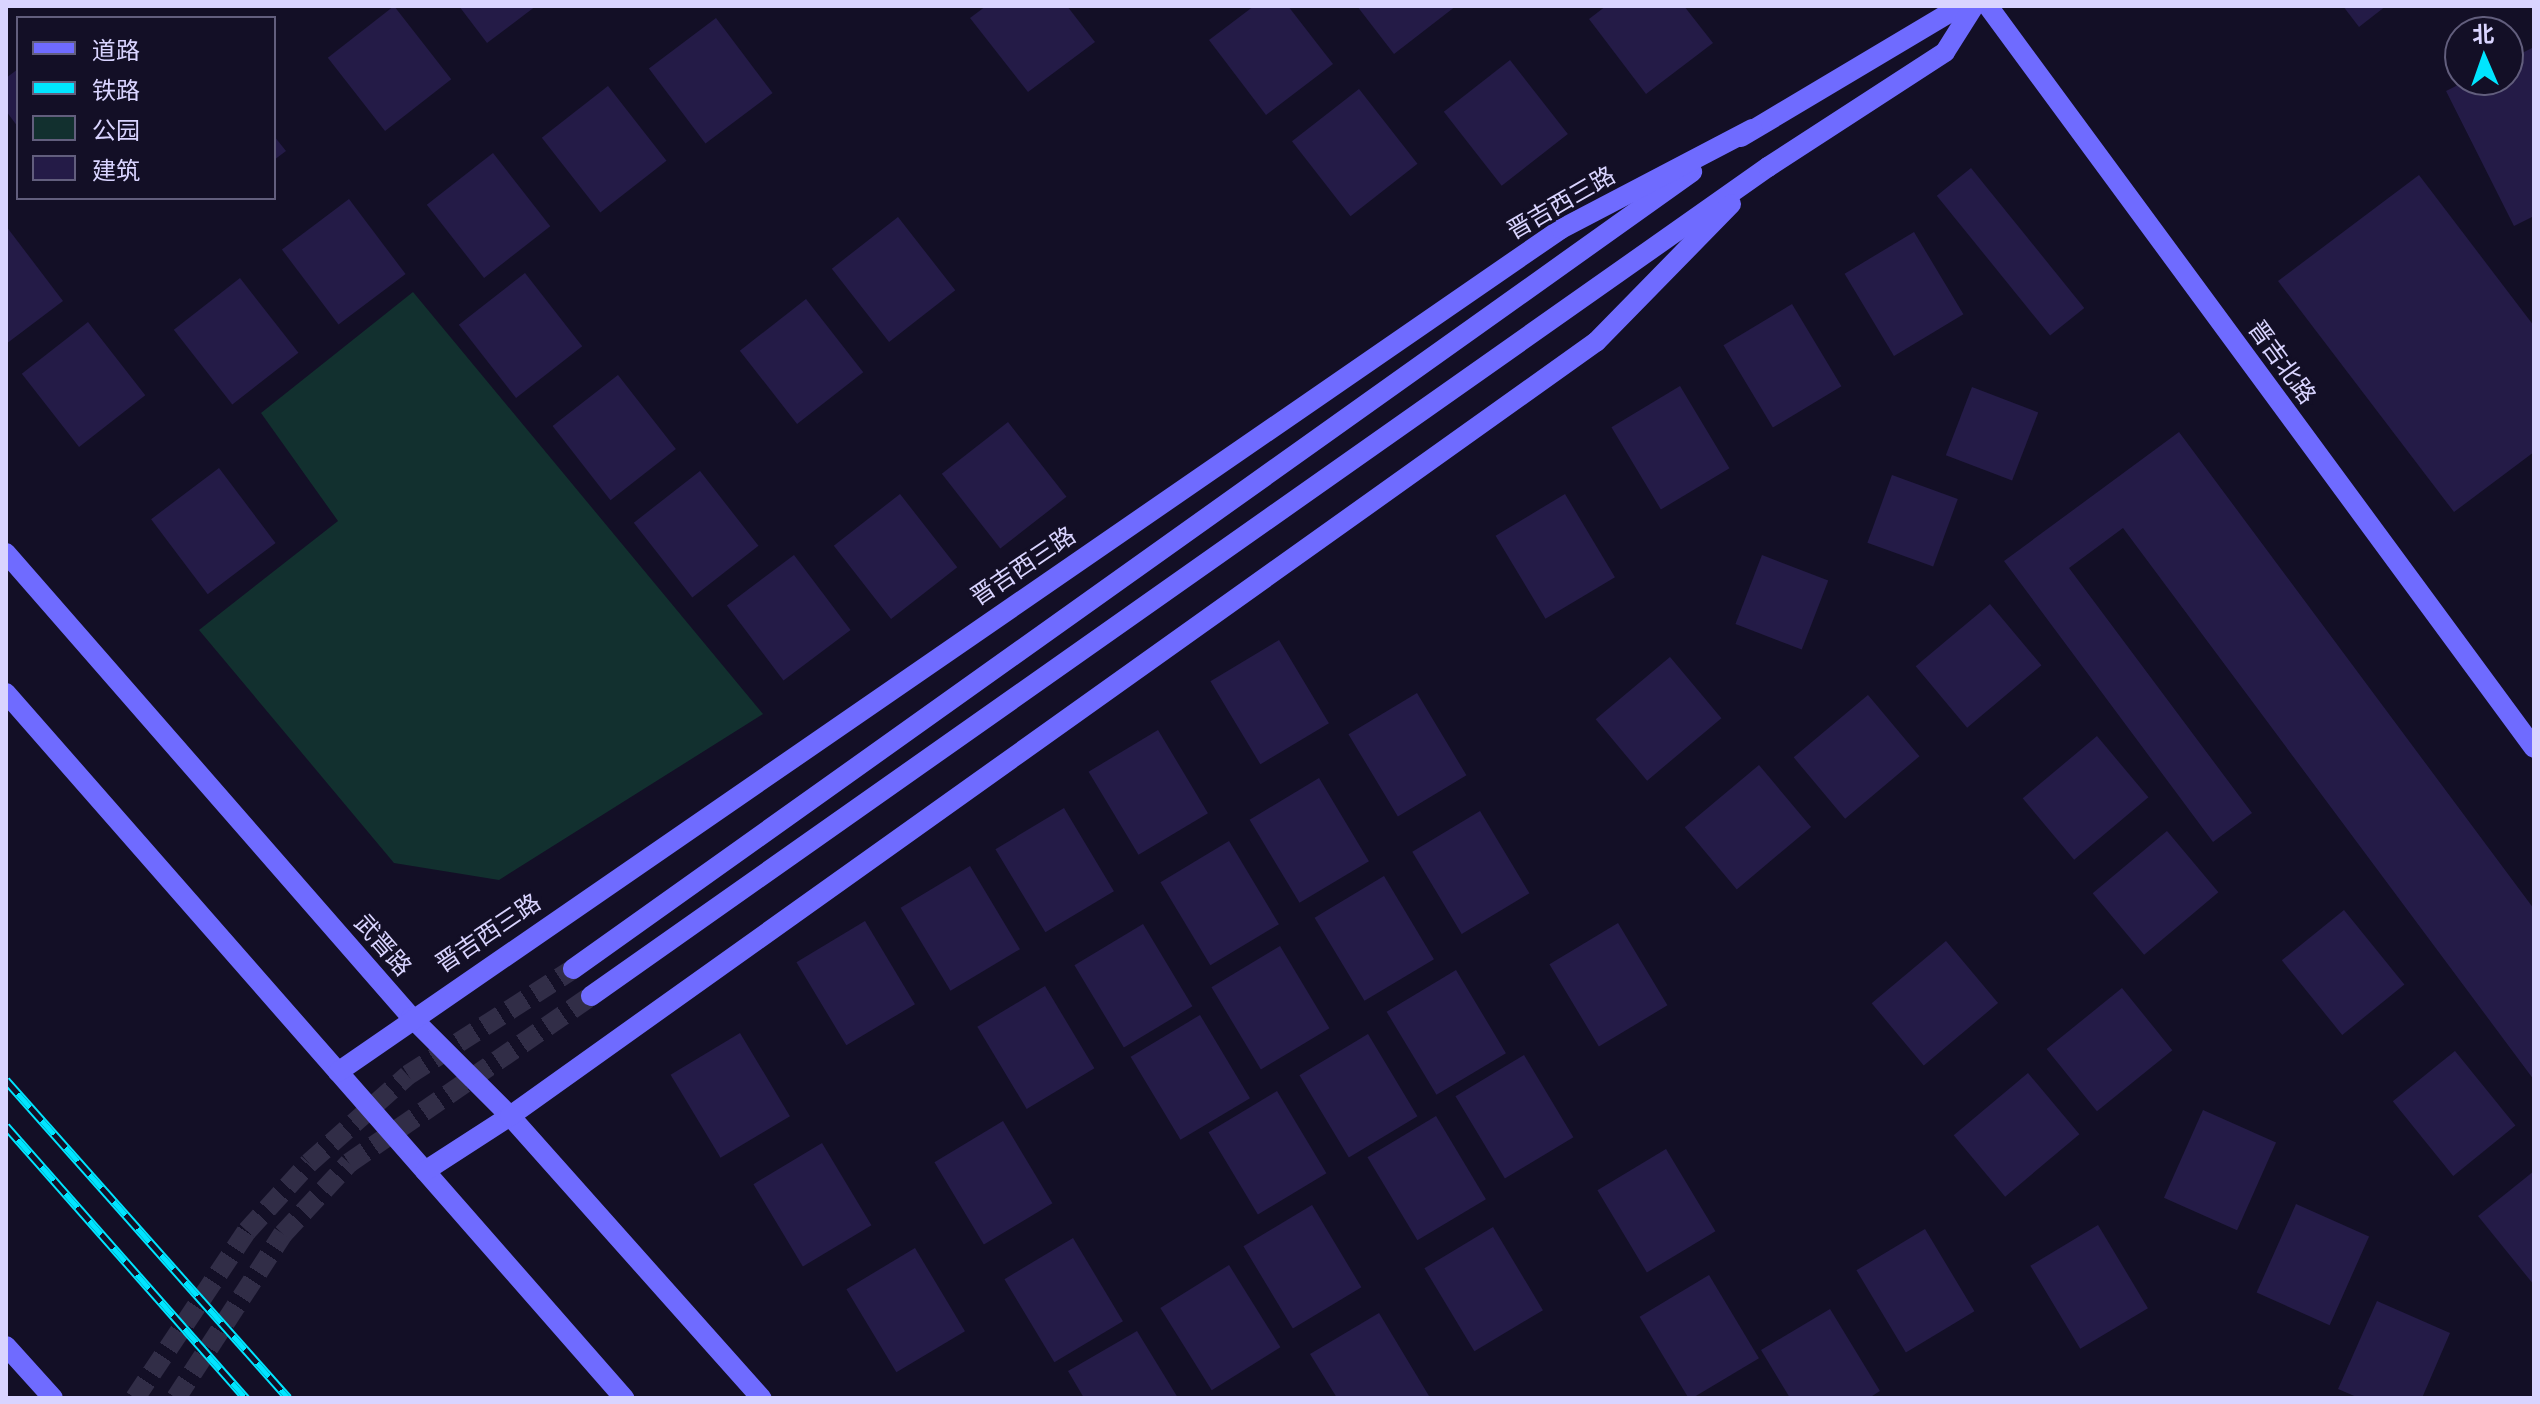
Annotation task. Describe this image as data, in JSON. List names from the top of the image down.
{
  "streets": {
    "street": ["晋吉西三路", "晋吉北路", "武晋路"]
  },
  "crossings": [
    ["晋吉西三路", "武晋路"]
  ],
  "legend": [
    "道路",
    "铁路",
    "公园",
    "建筑"
  ],
  "north": "top"
}
